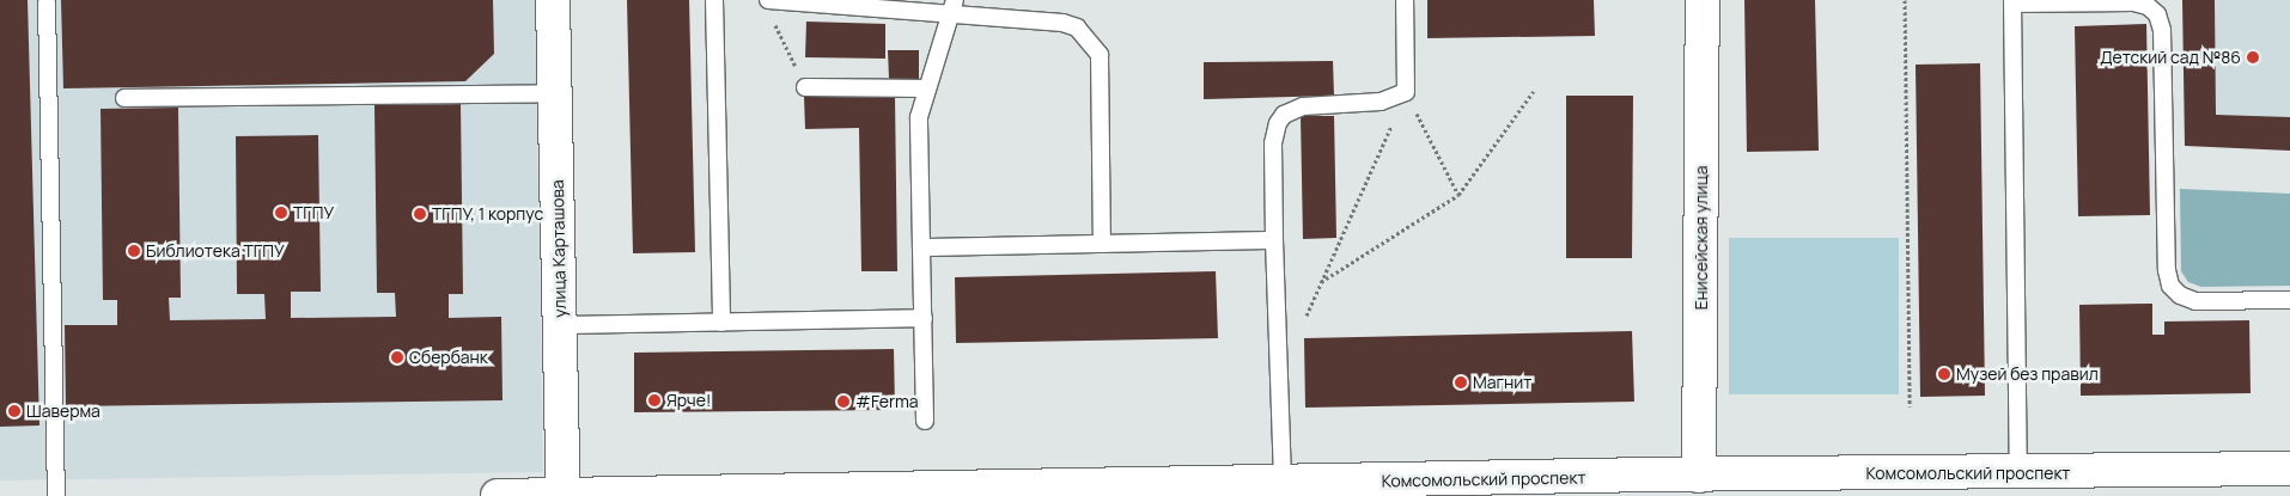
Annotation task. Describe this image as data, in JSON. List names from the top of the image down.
{
  "streets": {
    "main road": ["Енисейская улица", "улица Карташова", "Комсомольский проспект"]
  },
  "crossings": [
    ["Енисейская улица", "Комсомольский проспект"],
    ["улица Карташова", "Комсомольский проспект"]
  ],
  "places": [
    "Детский сад №86",
    "ТГПУ",
    "ТГПУ, 1 корпус",
    "Библиотека ТГПУ",
    "Сбербанк",
    "Музей без правил",
    "Магнит",
    "Ярче!",
    "#Ferma",
    "Шаверма"
  ]
}
